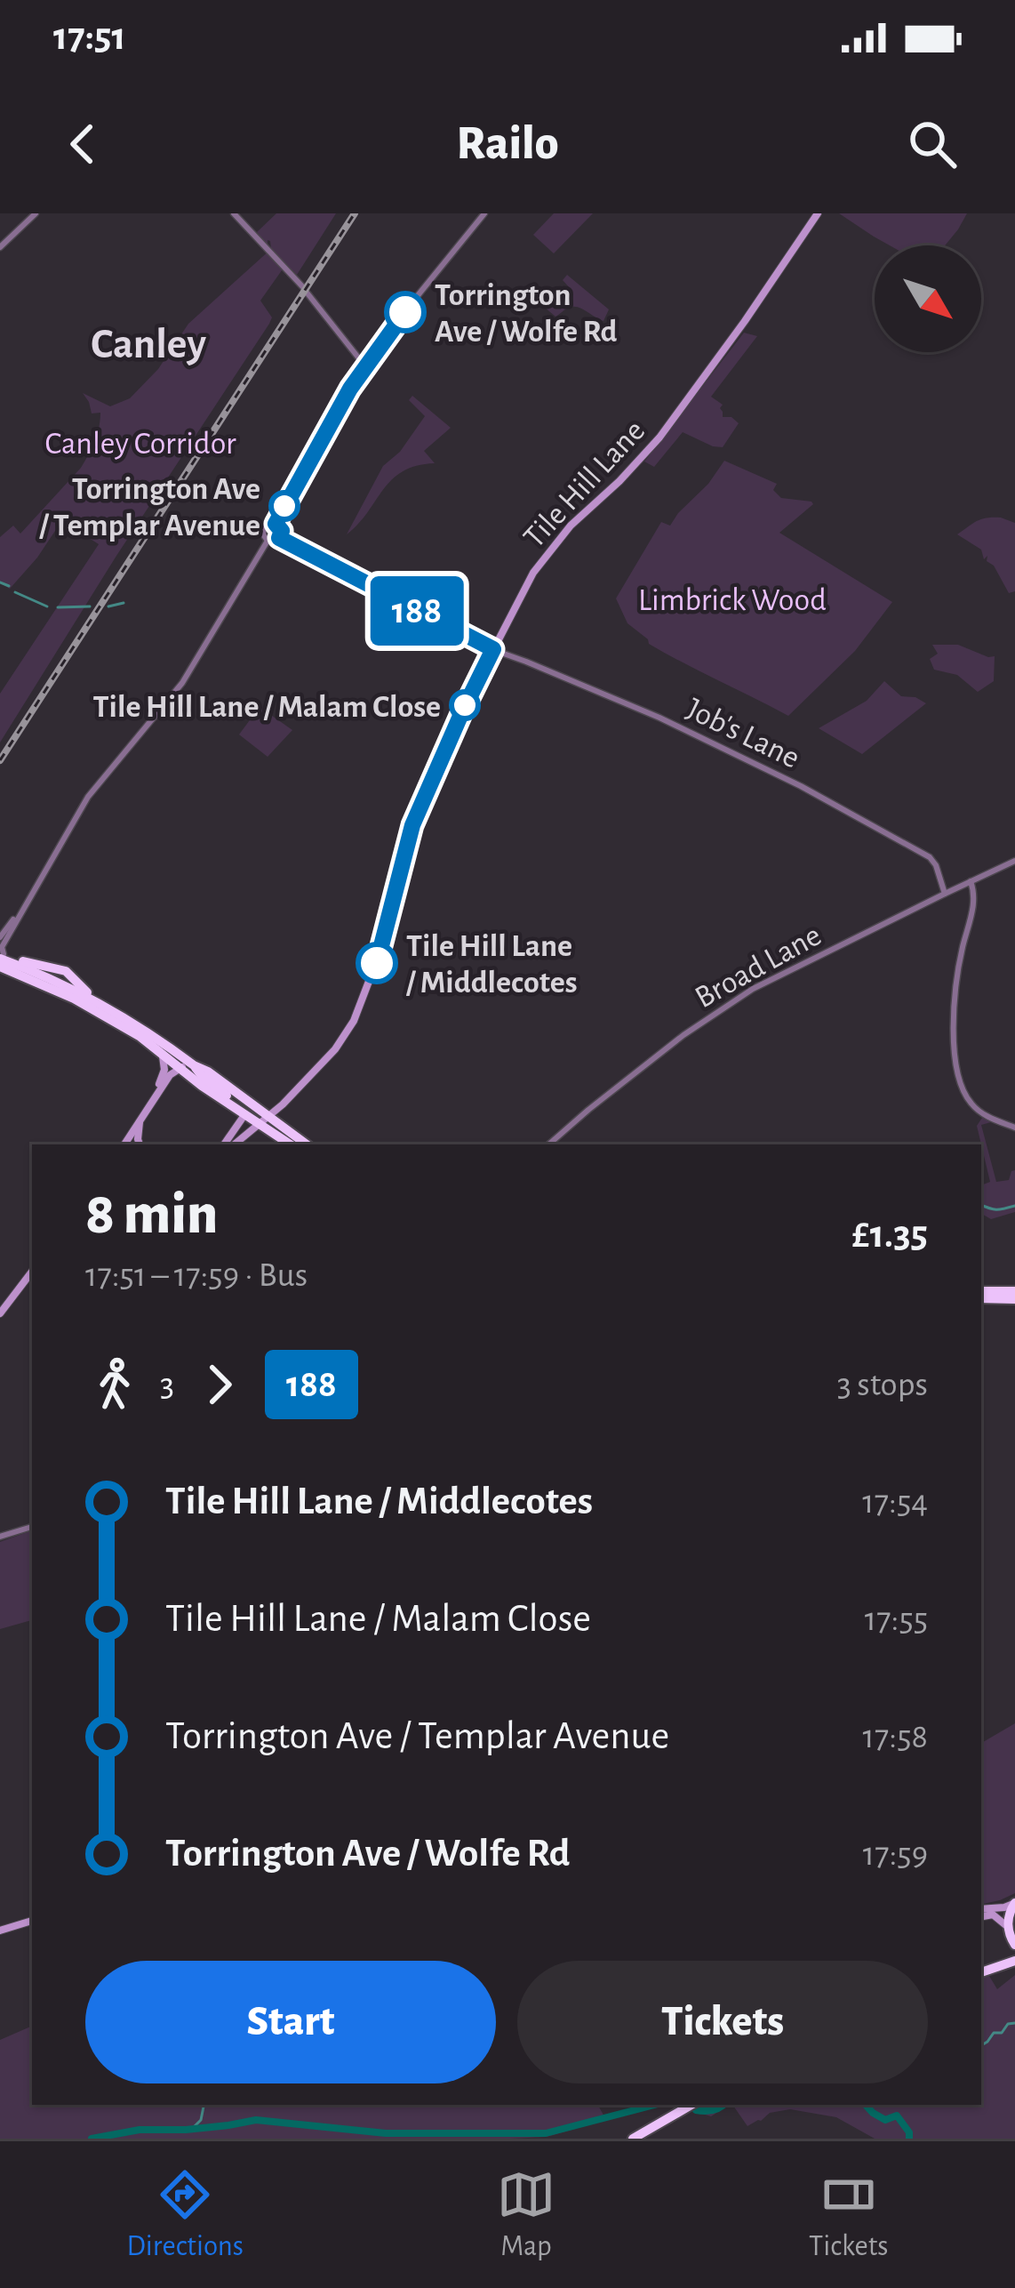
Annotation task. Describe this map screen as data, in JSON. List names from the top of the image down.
{
  "streets": {
    "main road": ["Tile Hill Lane"],
    "street": ["Job's Lane", "Broad Lane"]
  },
  "crossings": [
    ["Tile Hill Lane", "Job's Lane"],
    ["Job's Lane", "Broad Lane"]
  ],
  "districts": ["Canley"],
  "parks": ["Canley Corridor", "Limbrick Wood"],
  "places": [
    "Torrington Ave / Wolfe Rd",
    "Torrington Ave / Templar Avenue",
    "Tile Hill Lane / Malam Close",
    "Tile Hill Lane / Middlecotes"
  ],
  "lines": ["bus line 188"],
  "north": "bottom right",
  "page": {
    "status": "17:51",
    "header": "Railo",
    "on_map": "188",
    "heading": ["8 min", "17:51 – 17:59 · Bus", "£1.35"],
    "legs": ["3", "188", "3 stops"],
    "list": [
      {
        "name": "Tile Hill Lane / Middlecotes",
        "value": "17:54"
      },
      {
        "name": "Tile Hill Lane / Malam Close",
        "value": "17:55"
      },
      {
        "name": "Torrington Ave / Templar Avenue",
        "value": "17:58"
      },
      {
        "name": "Torrington Ave / Wolfe Rd",
        "value": "17:59"
      }
    ],
    "buttons": ["Start", "Tickets"],
    "tabs": ["Directions", "Map", "Tickets"]
  }
}
